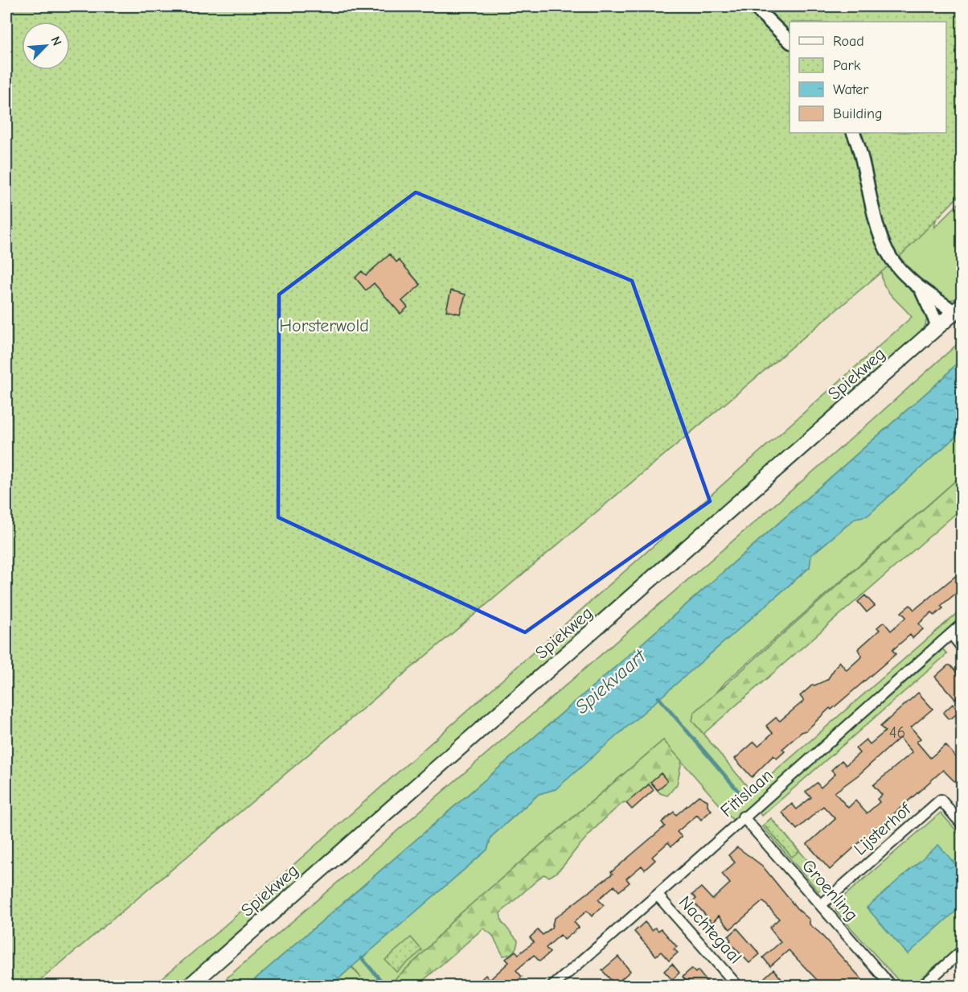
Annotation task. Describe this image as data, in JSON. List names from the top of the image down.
{
  "streets": {
    "main road": ["Spiekweg"],
    "street": [
      "Fitislaan",
      "Lijsterhof",
      "Groenling",
      "Nachtegaal"
    ]
  },
  "crossings": [
    ["Fitislaan", "Groenling"],
    ["Fitislaan", "Nachtegaal"],
    ["Lijsterhof", "Groenling"]
  ],
  "water": ["Spiekvaart"],
  "parks": ["Horsterwold"],
  "house_numbers": ["46"],
  "legend": [
    "Road",
    "Park",
    "Water",
    "Building"
  ],
  "north": "top right"
}
